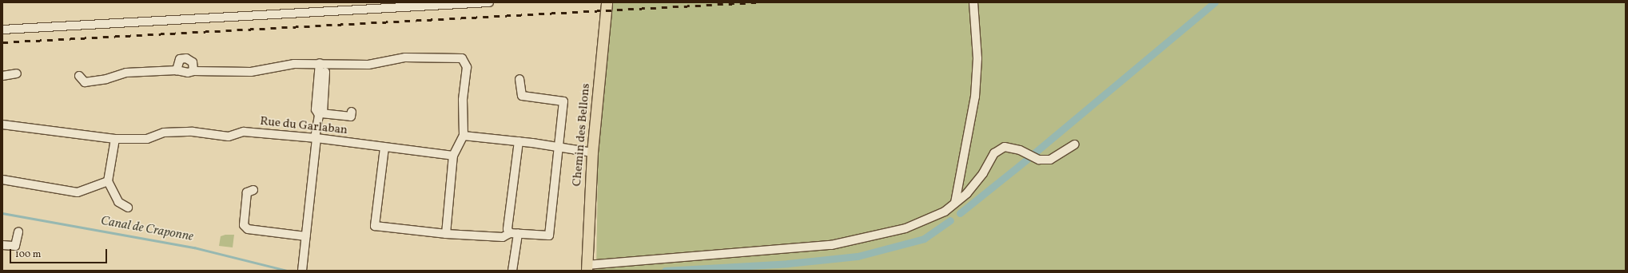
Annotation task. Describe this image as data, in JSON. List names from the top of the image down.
{
  "streets": {
    "main road": ["Chemin des Bellons"],
    "street": ["Rue du Garlaban"]
  },
  "water": ["Canal de Craponne"],
  "scale_bar": "100 m"
}
